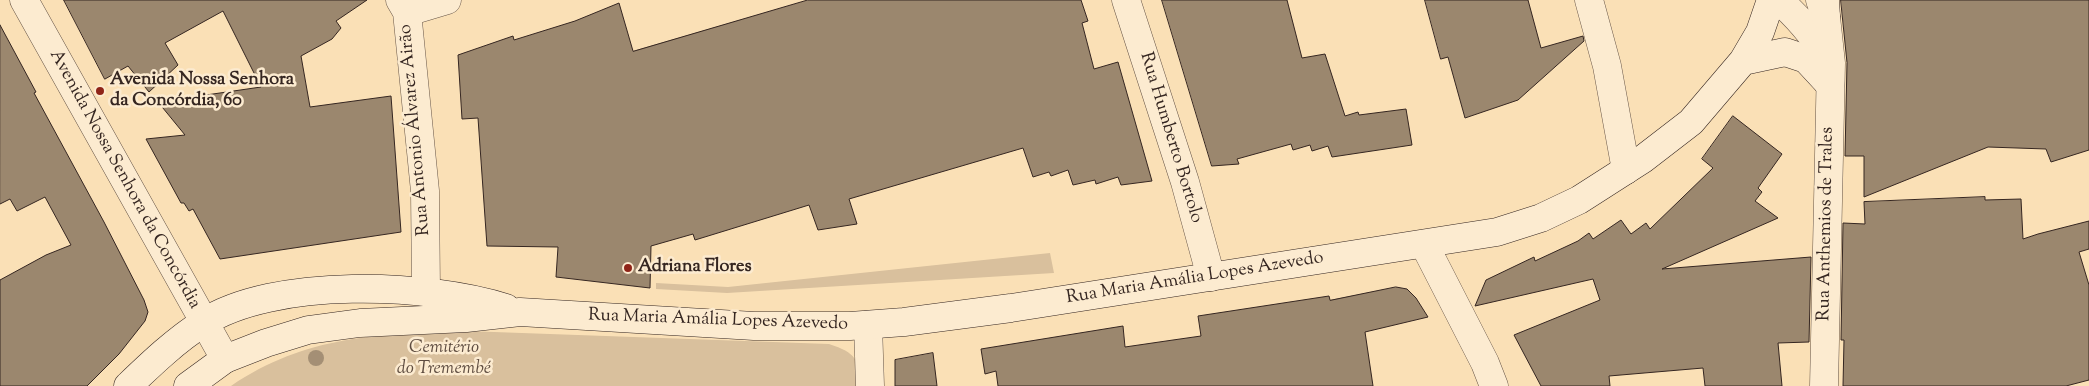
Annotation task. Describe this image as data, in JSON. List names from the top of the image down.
{
  "streets": {
    "main road": [
      "Rua Antonio Álvarez Airão",
      "Rua Humberto Bortolo",
      "Avenida Nossa Senhora da Concórdia",
      "Rua Anthemios de Trales",
      "Rua Maria Amália Lopes Azevedo"
    ]
  },
  "crossings": [
    ["Rua Antonio Álvarez Airão", "Rua Maria Amália Lopes Azevedo"],
    ["Rua Humberto Bortolo", "Rua Maria Amália Lopes Azevedo"],
    ["Avenida Nossa Senhora da Concórdia", "Rua Maria Amália Lopes Azevedo"]
  ],
  "parks": ["Cemitério do Tremembé"],
  "places": ["Avenida Nossa Senhora da Concórdia, 60", "Adriana Flores"]
}
